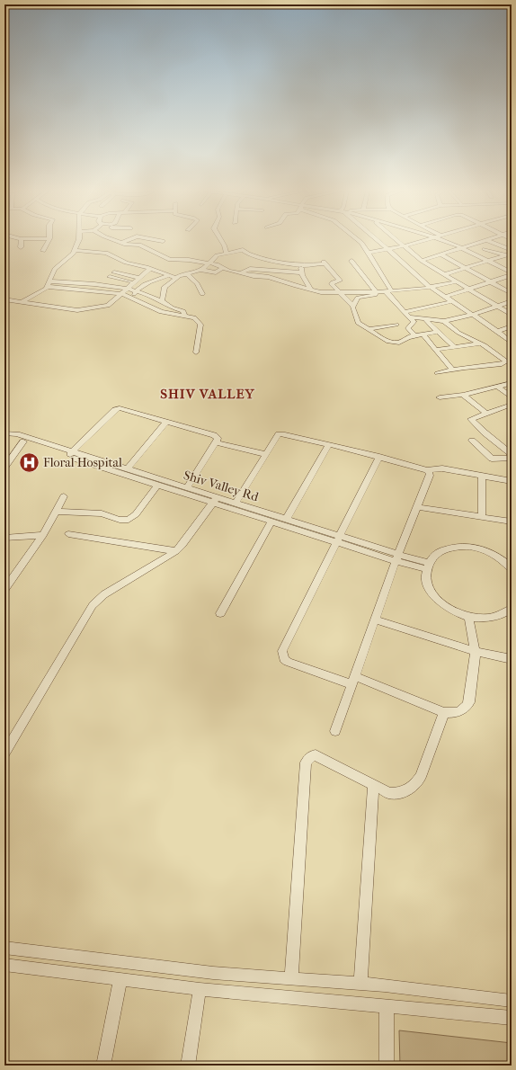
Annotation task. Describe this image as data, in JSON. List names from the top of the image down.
{
  "streets": {
    "street": ["Shiv Valley Rd"]
  },
  "districts": ["SHIV VALLEY"],
  "places": {
    "hospital": ["Floral Hospital"]
  }
}
